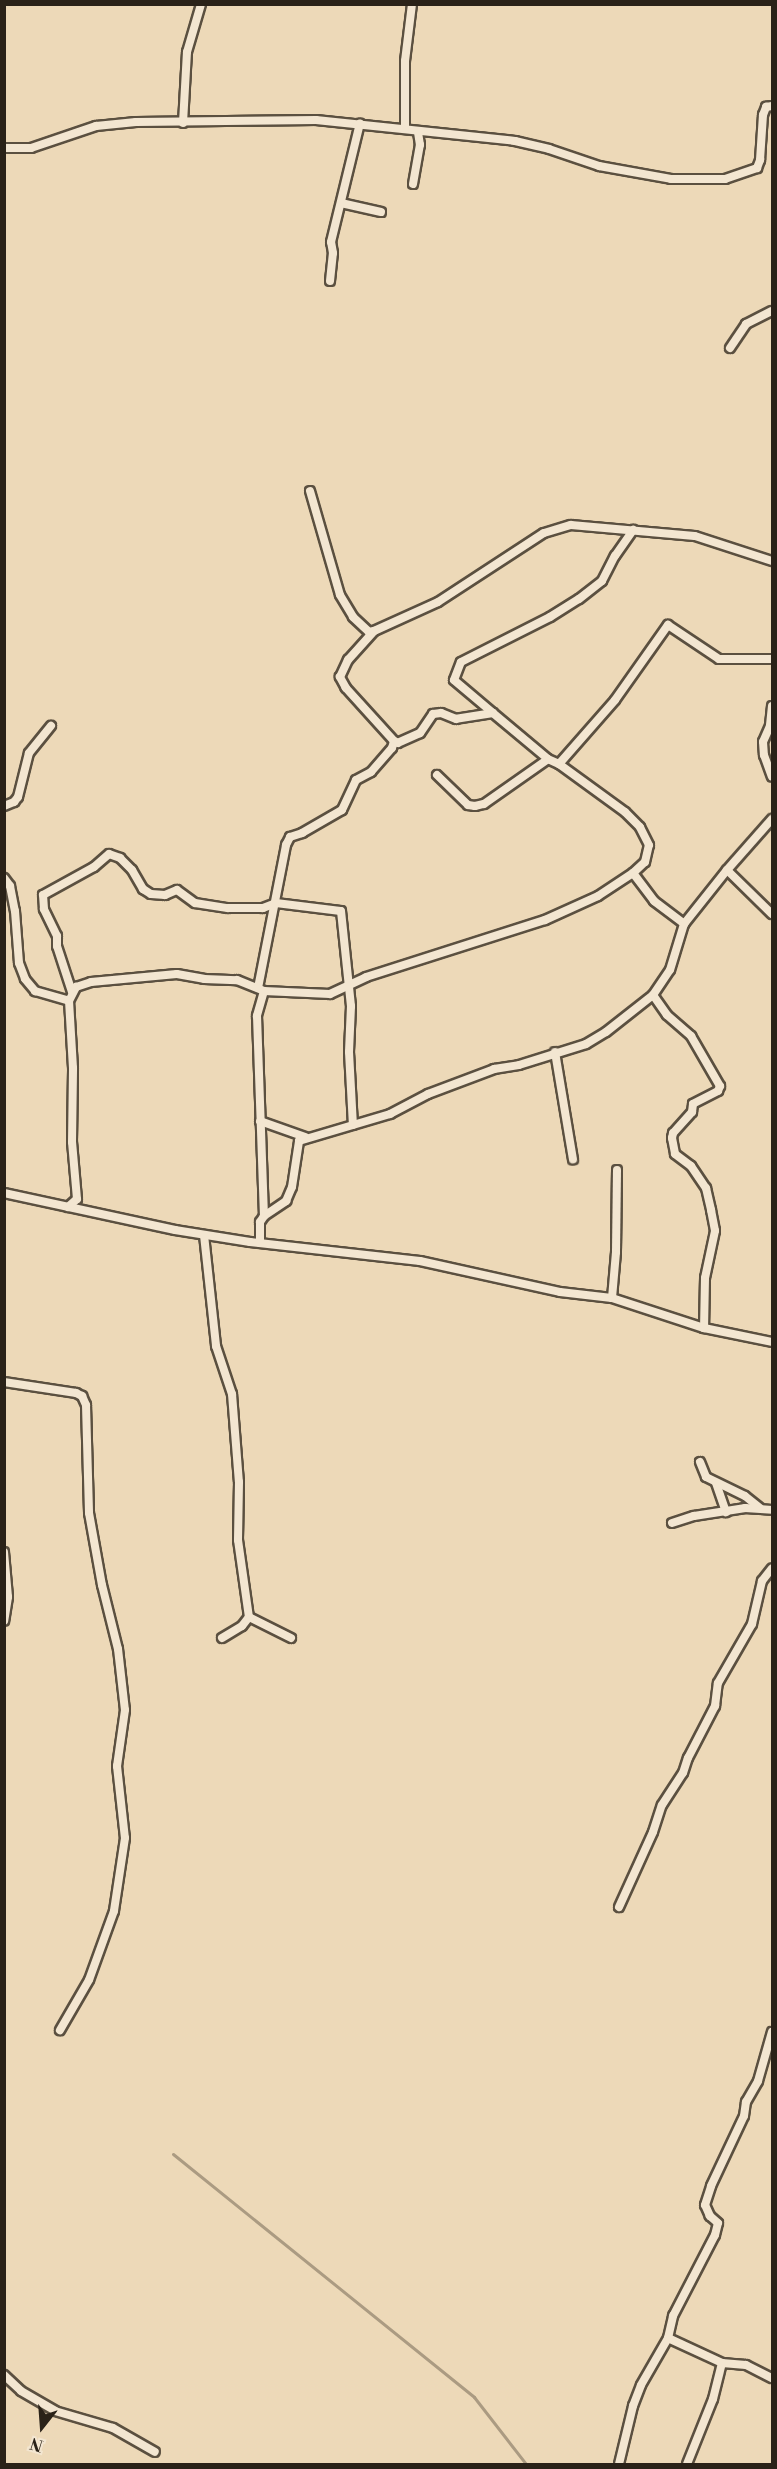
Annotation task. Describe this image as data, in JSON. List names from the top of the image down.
{
  "north": "bottom"
}
